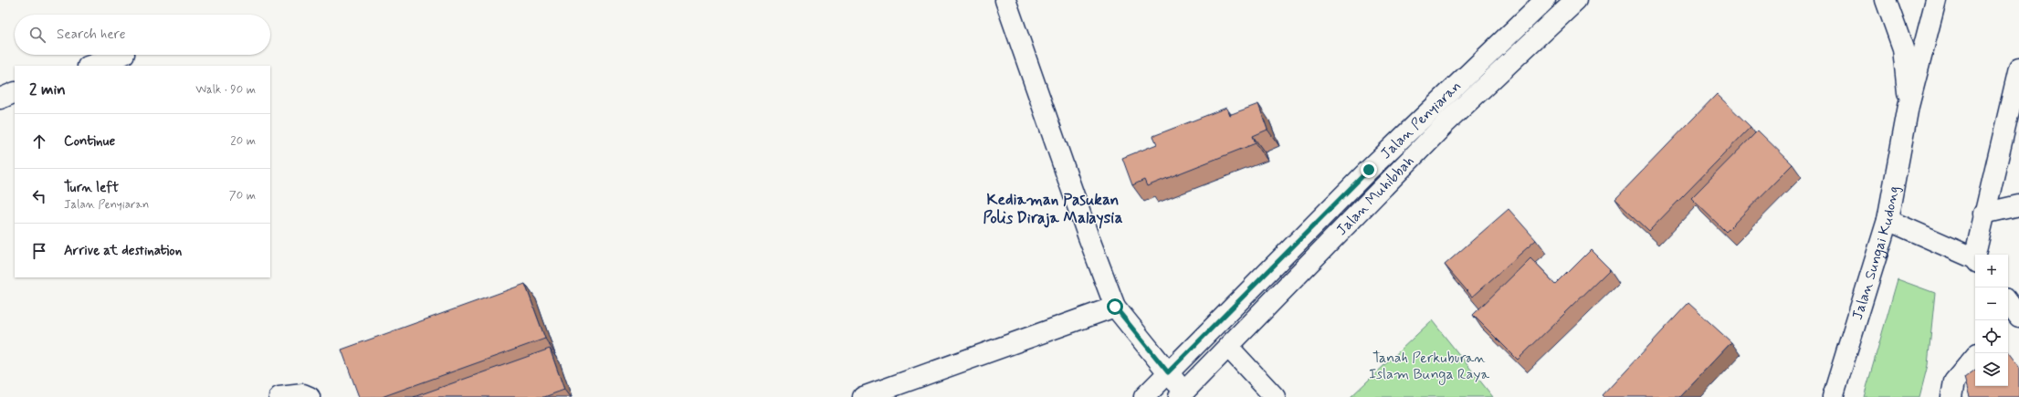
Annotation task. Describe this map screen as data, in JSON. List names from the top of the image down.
{
  "streets": {
    "street": ["Jalan Penyiaran", "Jalan Muhibbah", "Jalan Sungai Kudong"]
  },
  "districts": ["Kediaman Pasukan Polis Diraja Malaysia"],
  "parks": ["Tanah Perkuburan Islam Bunga Raya"],
  "page": {
    "search": "Search here",
    "heading": ["2 min", "Walk · 90 m"],
    "list": [
      ["Continue", "20 m"],
      ["Turn left", "Jalan Penyiaran", "70 m"],
      "Arrive at destination"
    ],
    "map_buttons": ["+", "−"]
  }
}
